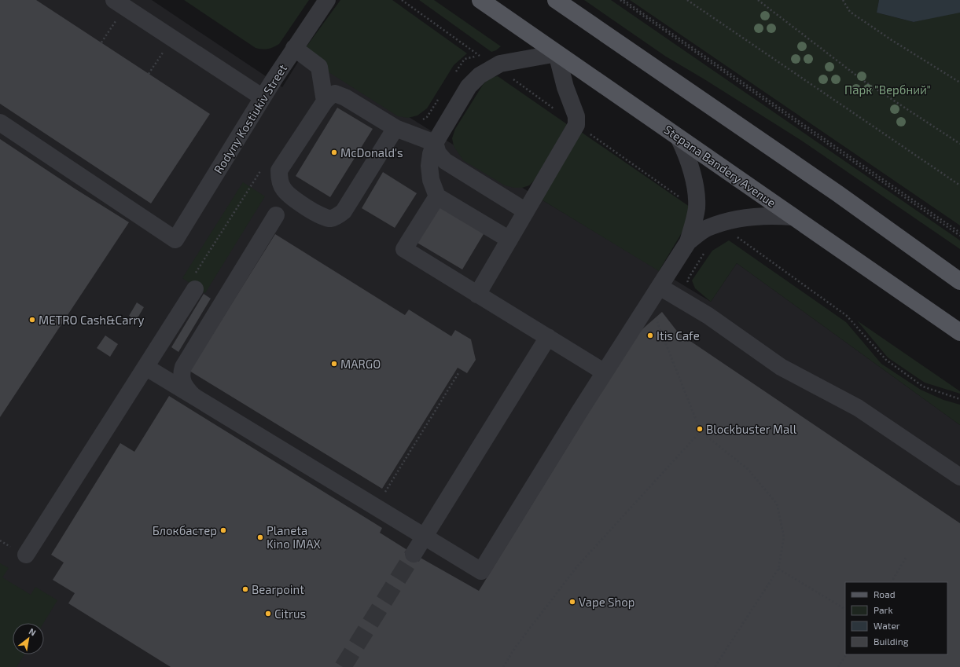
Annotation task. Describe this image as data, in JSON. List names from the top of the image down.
{
  "streets": {
    "main road": ["Stepana Bandery Avenue"],
    "lane": ["Rodyny Kostiukiv Street"]
  },
  "parks": ["Парк \"Вербний\""],
  "places": [
    "McDonald's",
    "METRO Cash&Carry",
    "Itis Cafe",
    "MARGO",
    "Blockbuster Mall",
    "Блокбастер",
    "Planeta Kino IMAX",
    "Bearpoint",
    "Vape Shop",
    "Citrus"
  ],
  "legend": [
    "Road",
    "Park",
    "Water",
    "Building"
  ],
  "north": "top right"
}
